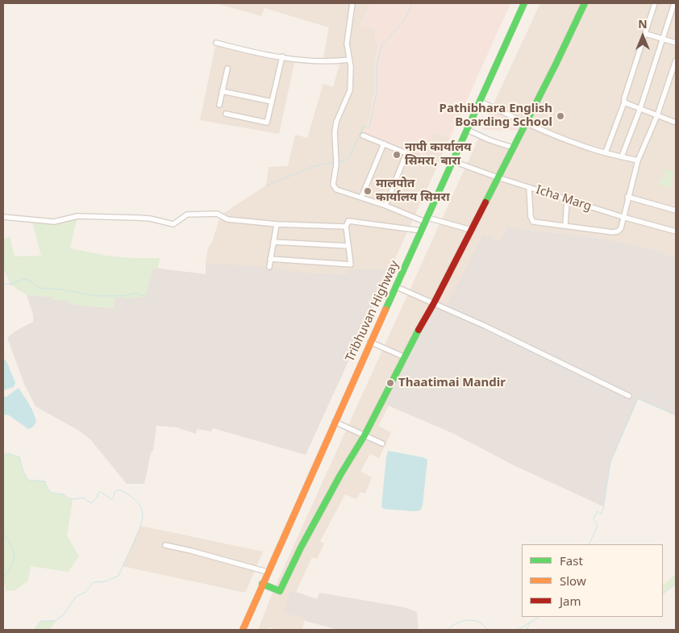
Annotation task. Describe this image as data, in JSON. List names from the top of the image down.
{
  "streets": {
    "main road": ["Tribhuvan Highway"],
    "street": ["Icha Marg"]
  },
  "crossings": [
    ["Icha Marg", "Tribhuvan Highway"]
  ],
  "places": [
    "Pathibhara English Boarding School",
    "नापी कार्यालय सिमरा, बारा",
    "मालपोत कार्यालय सिमरा",
    "Thaatimai Mandir"
  ],
  "legend": ["Fast", "Slow", "Jam"],
  "north": "top"
}
